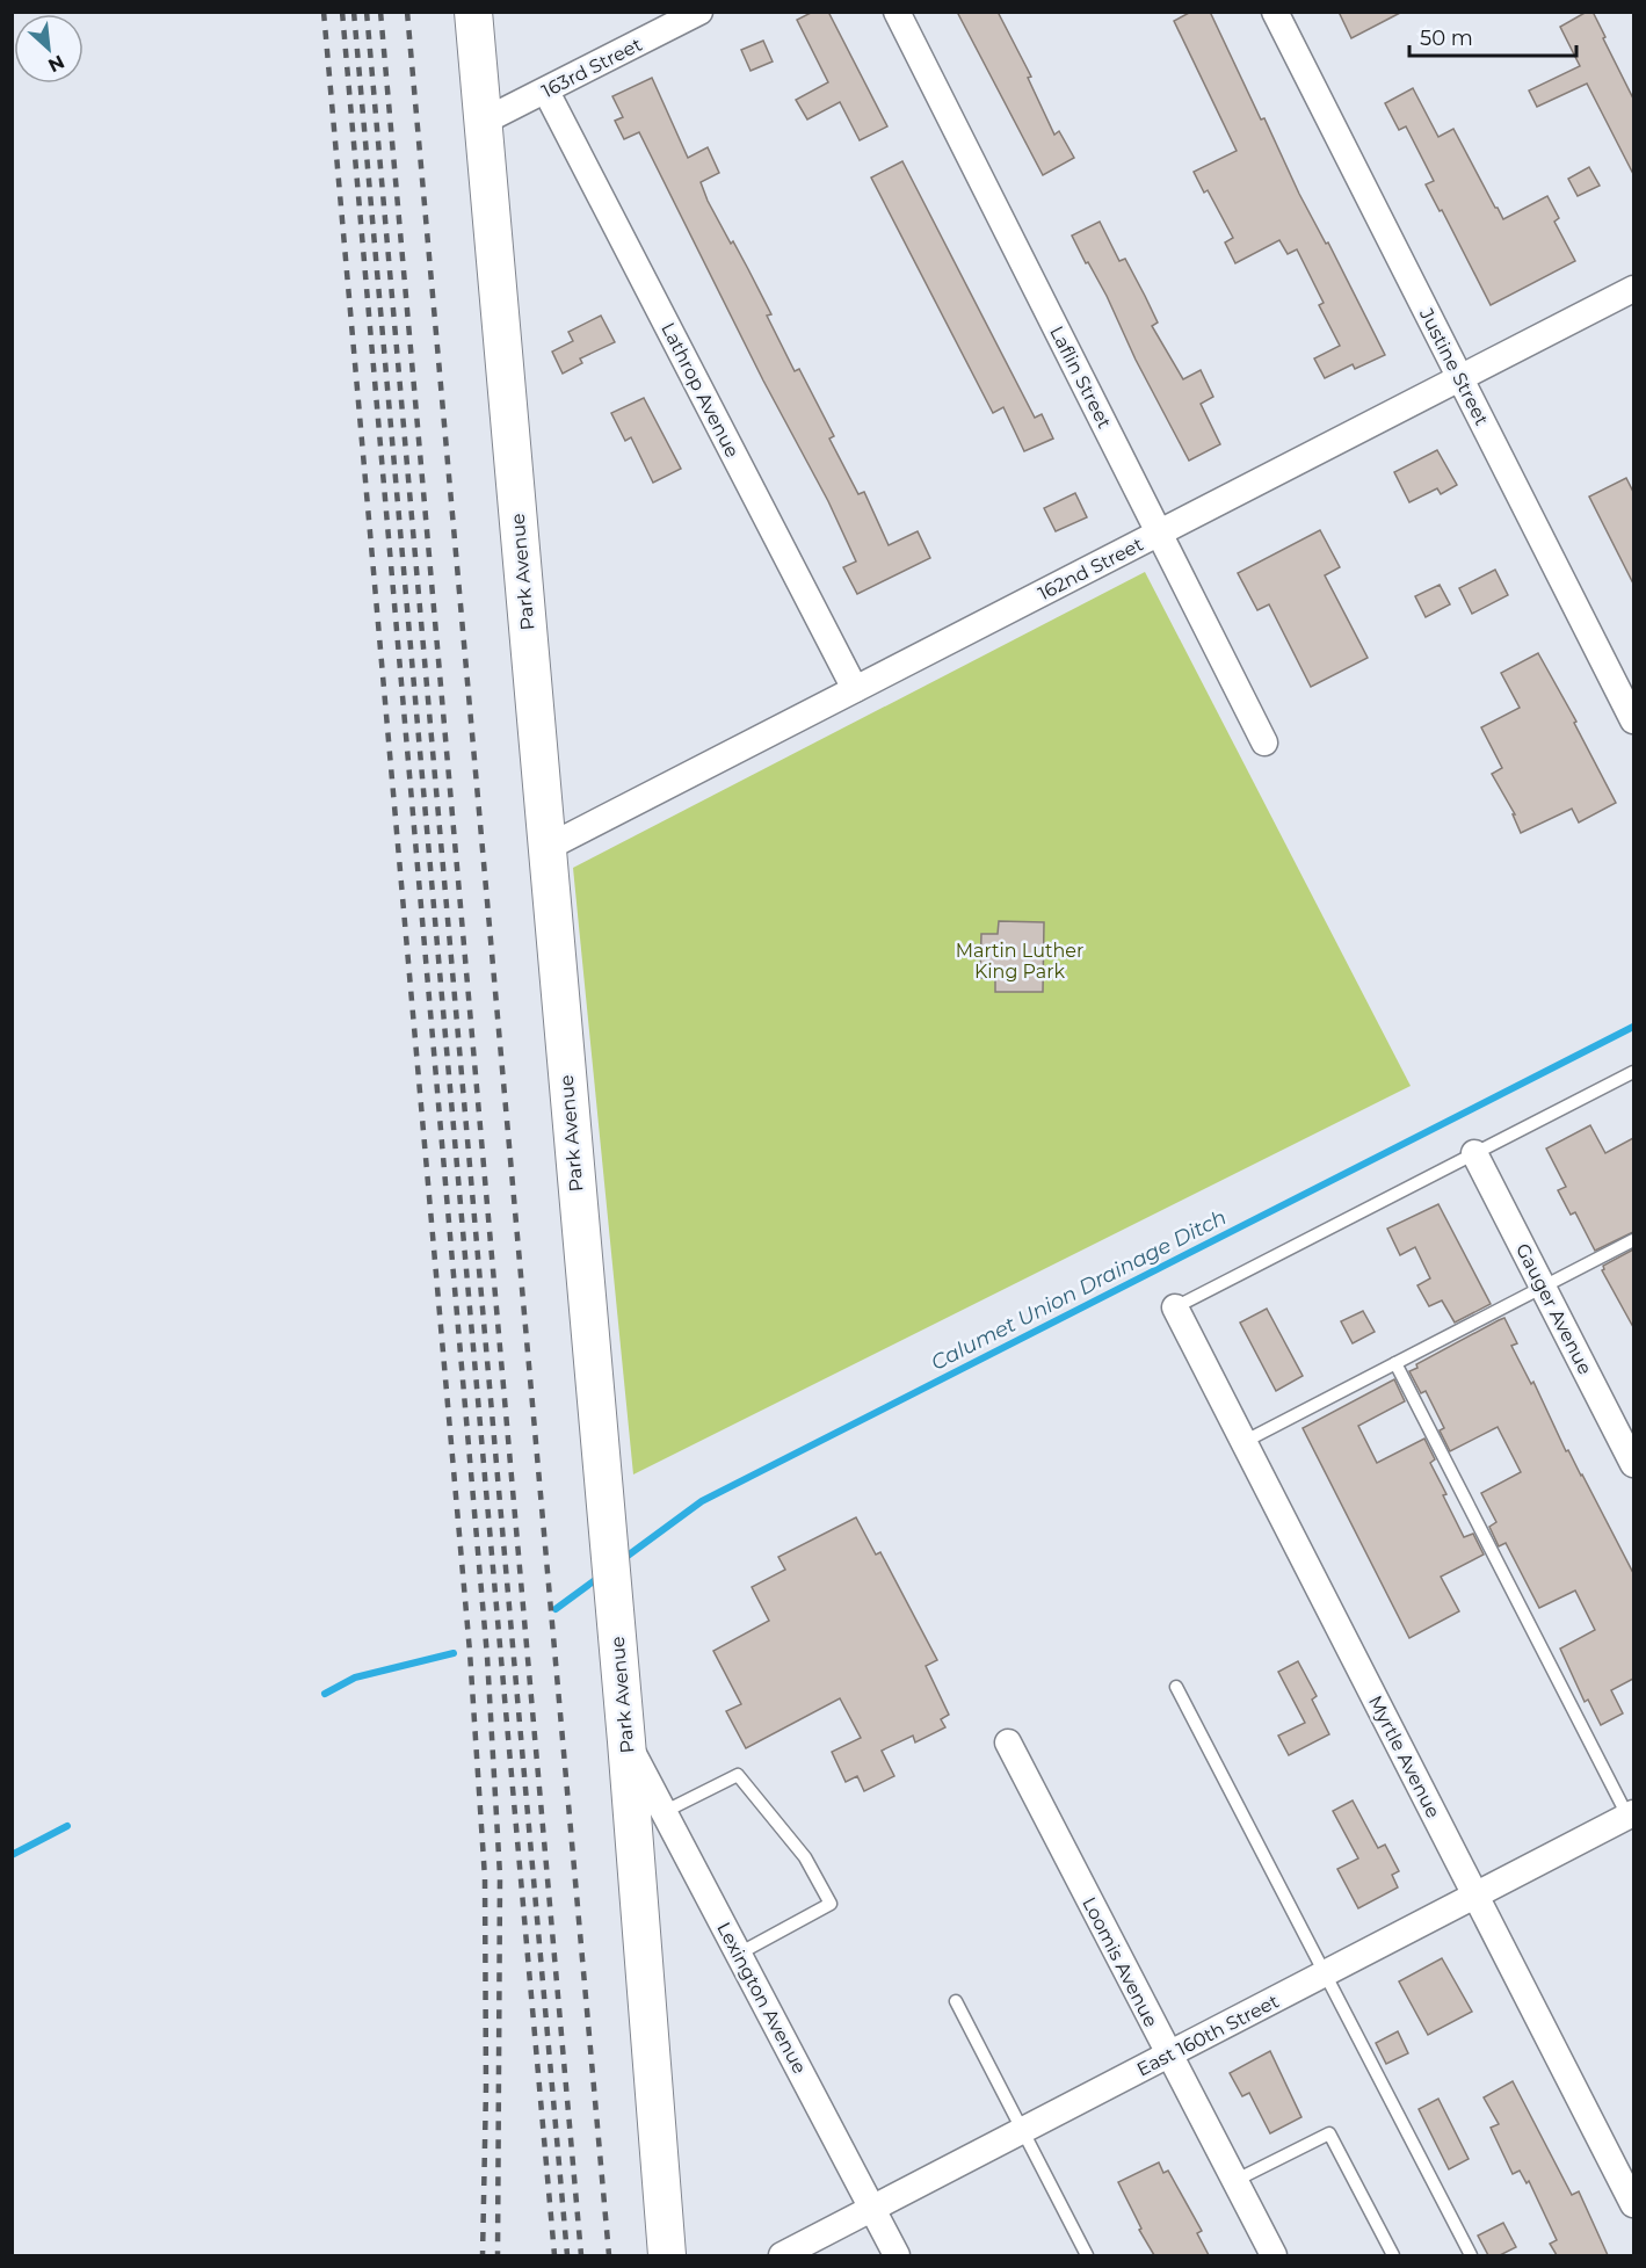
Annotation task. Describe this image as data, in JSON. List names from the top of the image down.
{
  "streets": {
    "street": [
      "163rd Street",
      "Justine Street",
      "Laflin Street",
      "Lathrop Avenue",
      "162nd Street",
      "Park Avenue",
      "Gauger Avenue",
      "Myrtle Avenue",
      "Loomis Avenue",
      "Lexington Avenue",
      "East 160th Street"
    ]
  },
  "crossings": [
    ["163rd Street", "Lathrop Avenue"],
    ["163rd Street", "Park Avenue"],
    ["Justine Street", "162nd Street"],
    ["Laflin Street", "162nd Street"],
    ["Lathrop Avenue", "162nd Street"],
    ["162nd Street", "Park Avenue"],
    ["Park Avenue", "Lexington Avenue"],
    ["Myrtle Avenue", "East 160th Street"],
    ["Loomis Avenue", "East 160th Street"],
    ["Lexington Avenue", "East 160th Street"]
  ],
  "water": ["Calumet Union Drainage Ditch"],
  "parks": ["Martin Luther King Park"],
  "scale_bar": "50 m",
  "north": "bottom right"
}
